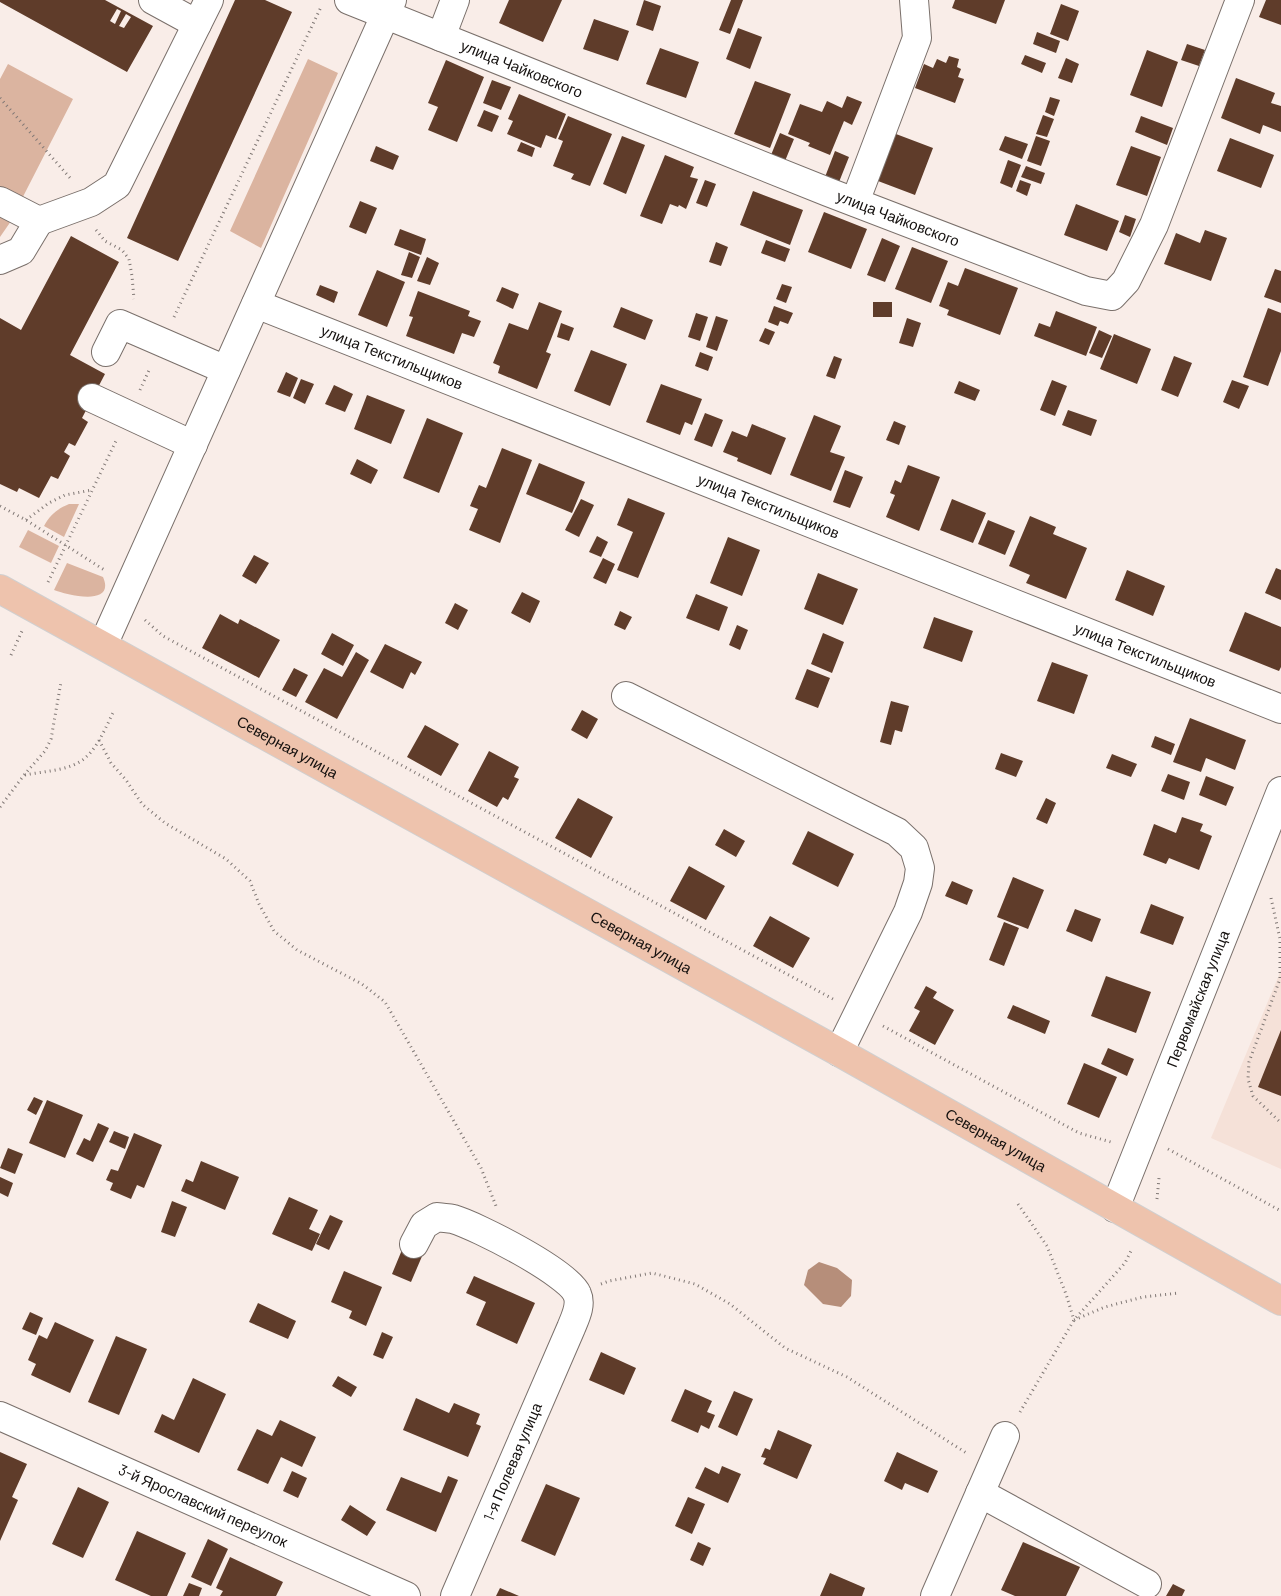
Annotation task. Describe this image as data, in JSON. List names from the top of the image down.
{
  "streets": {
    "main road": ["Северная улица"],
    "street": [
      "улица Чайковского",
      "улица Текстильщиков",
      "Первомайская улица",
      "1-я Полевая улица",
      "3-й Ярославский переулок"
    ]
  },
  "crossings": [
    ["Северная улица", "Первомайская улица"]
  ]
}
